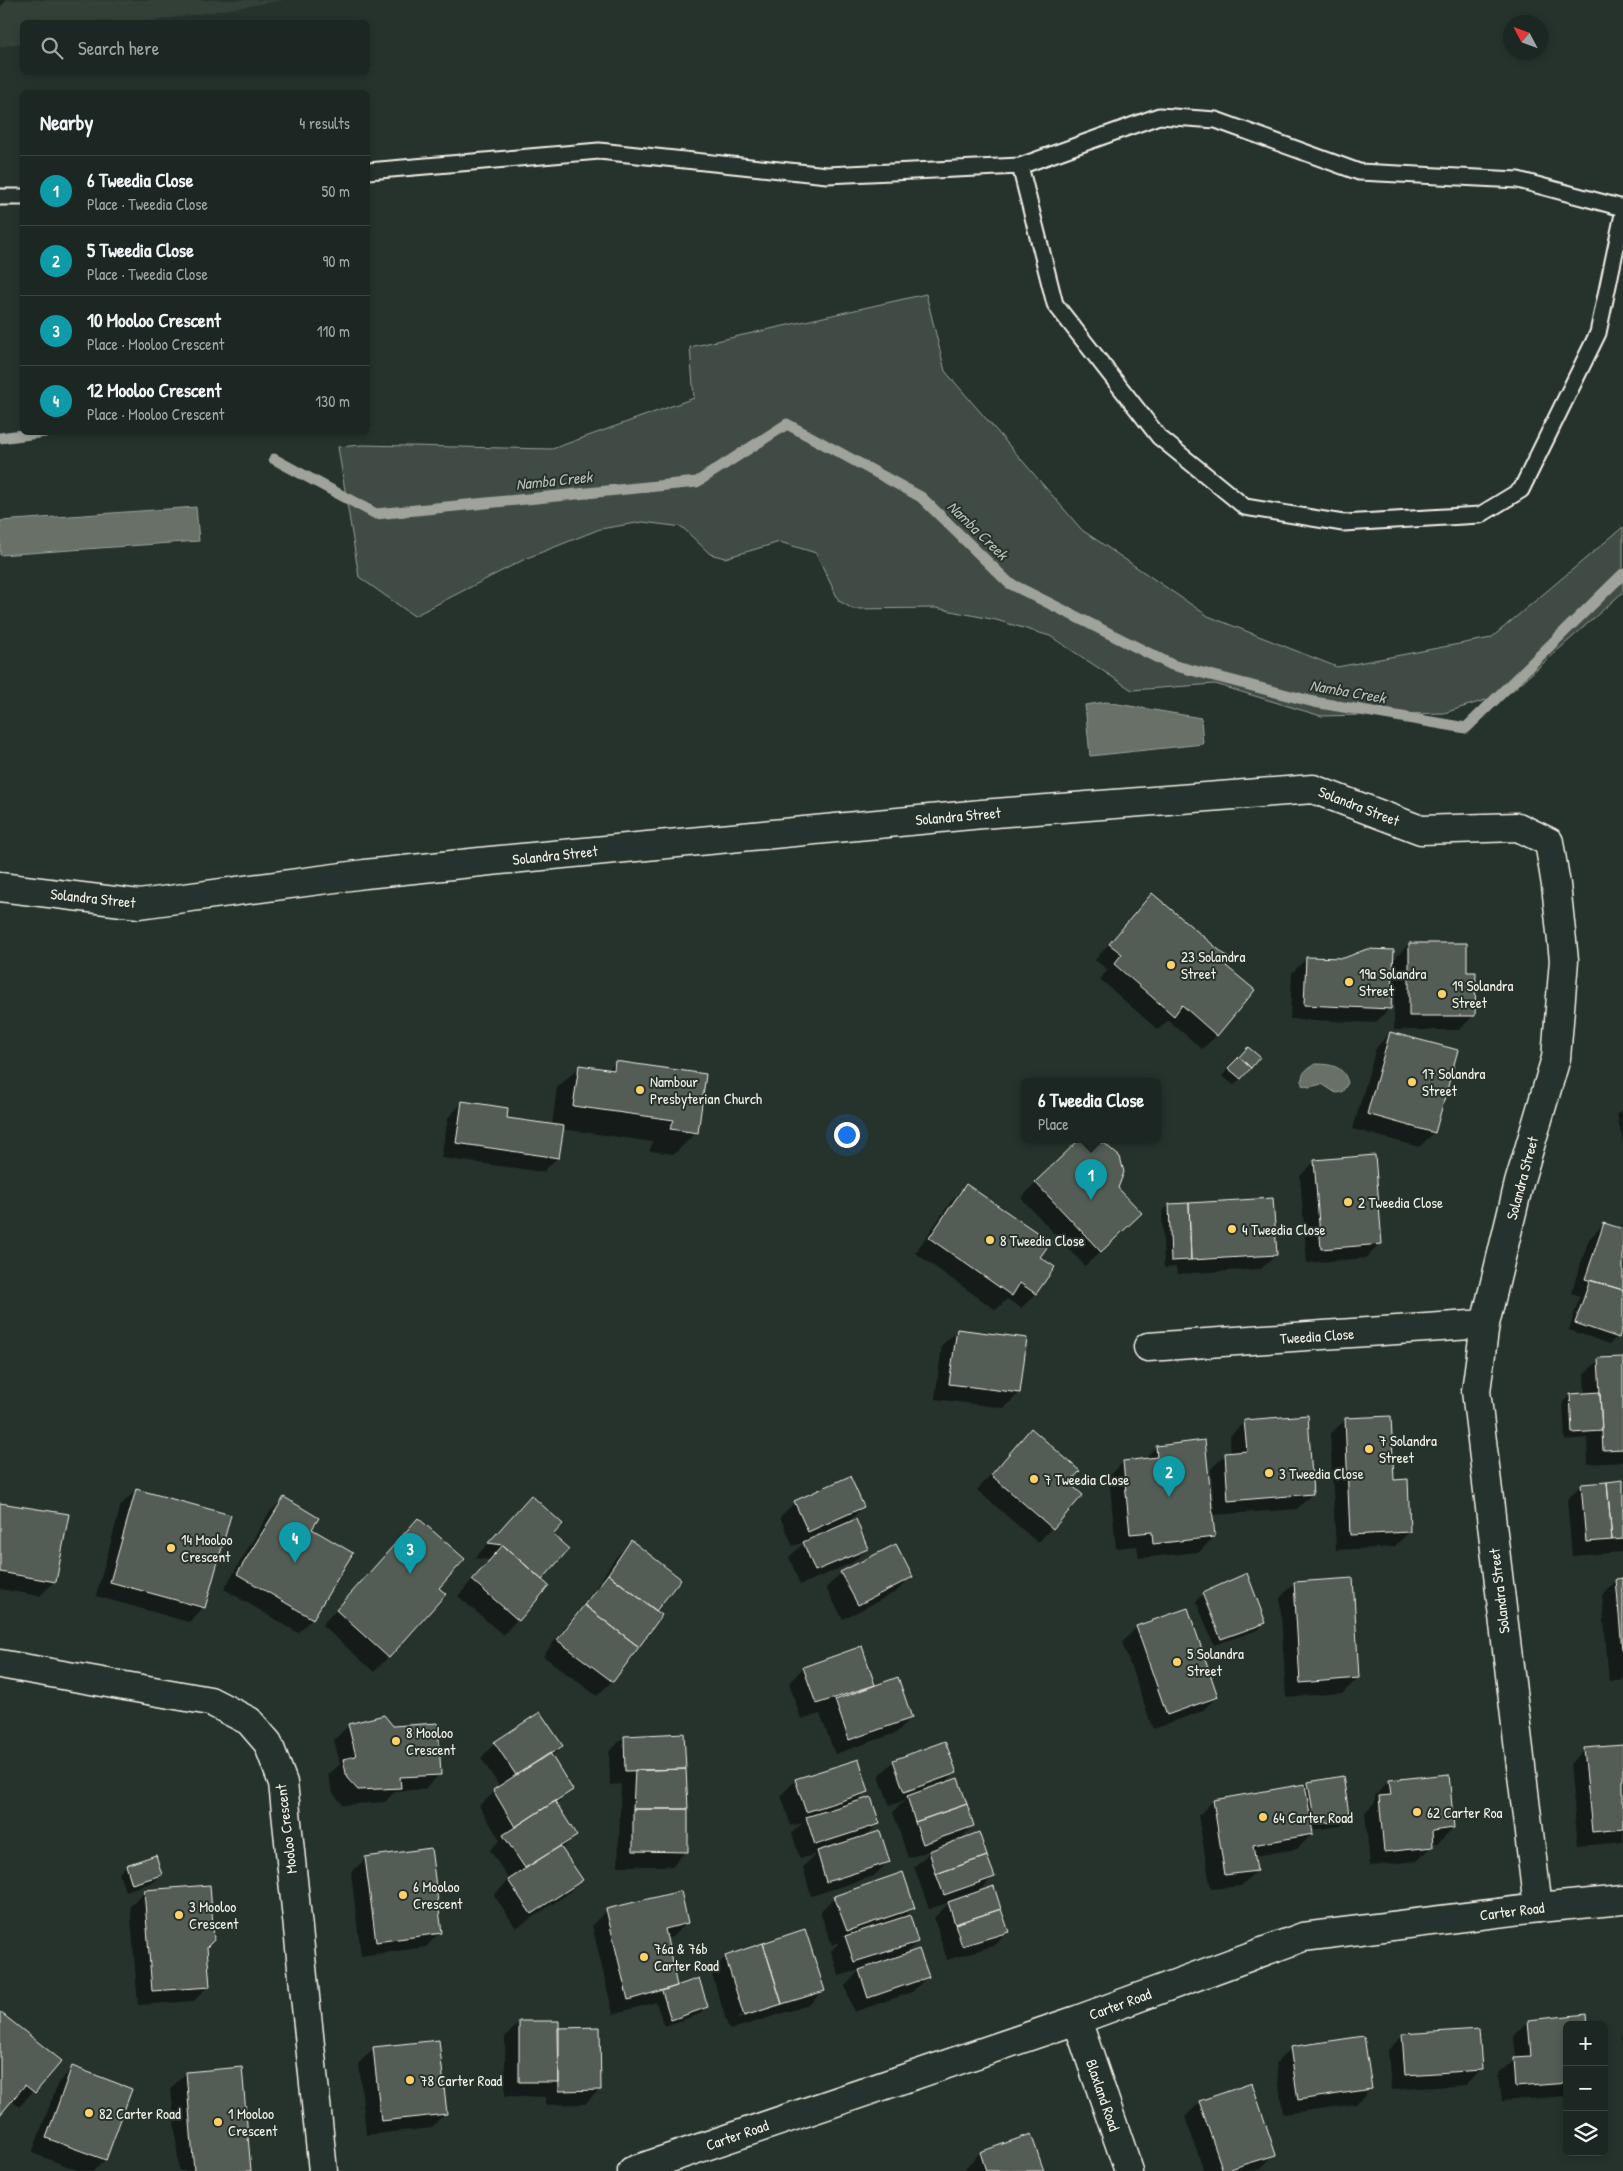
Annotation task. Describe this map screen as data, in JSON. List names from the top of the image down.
{
  "streets": {
    "street": [
      "Solandra Street",
      "Tweedia Close",
      "Mooloo Crescent",
      "Carter Road",
      "Blaxland Road"
    ]
  },
  "crossings": [
    ["Solandra Street", "Tweedia Close"],
    ["Solandra Street", "Carter Road"],
    ["Carter Road", "Blaxland Road"]
  ],
  "water": ["Namba Creek"],
  "places": [
    "23 Solandra Street",
    "19a Solandra Street",
    "19 Solandra Street",
    "17 Solandra Street",
    "Nambour Presbyterian Church",
    "2 Tweedia Close",
    "4 Tweedia Close",
    "8 Tweedia Close",
    "7 Solandra Street",
    "3 Tweedia Close",
    "7 Tweedia Close",
    "14 Mooloo Crescent",
    "5 Solandra Street",
    "8 Mooloo Crescent",
    "62 Carter Roa",
    "64 Carter Road",
    "6 Mooloo Crescent",
    "3 Mooloo Crescent",
    "76a & 76b Carter Road",
    "78 Carter Road",
    "82 Carter Road",
    "1 Mooloo Crescent"
  ],
  "north": "top left",
  "page": {
    "search": "Search here",
    "heading": ["Nearby", "4 results"],
    "list": [
      {
        "mark": "1",
        "name": "6 Tweedia Close",
        "note": "Place · Tweedia Close",
        "value": "50 m"
      },
      {
        "mark": "2",
        "name": "5 Tweedia Close",
        "note": "Place · Tweedia Close",
        "value": "90 m"
      },
      {
        "mark": "3",
        "name": "10 Mooloo Crescent",
        "note": "Place · Mooloo Crescent",
        "value": "110 m"
      },
      {
        "mark": "4",
        "name": "12 Mooloo Crescent",
        "note": "Place · Mooloo Crescent",
        "value": "130 m"
      }
    ],
    "popup": ["6 Tweedia Close", "Place"],
    "pins": [
      "1",
      "2",
      "4",
      "3"
    ],
    "map_buttons": ["+", "−"]
  }
}
